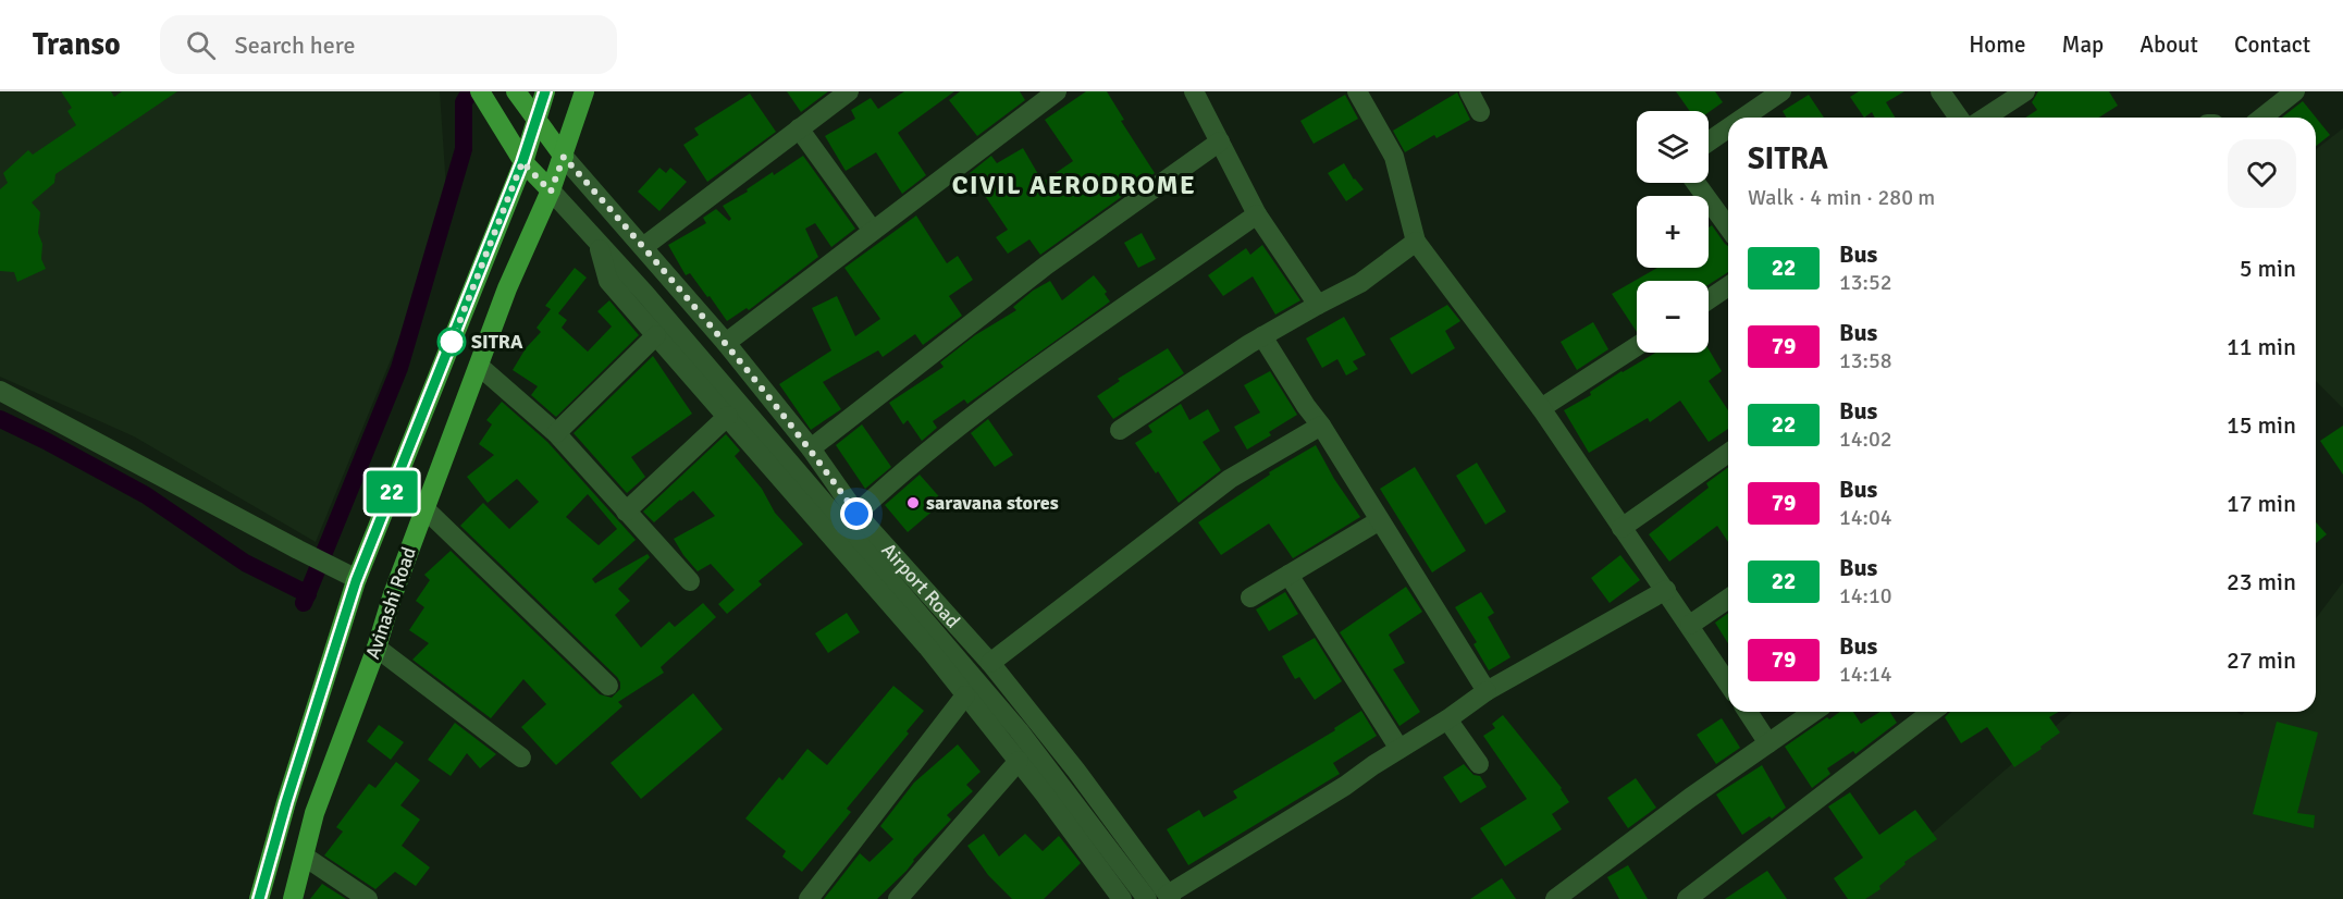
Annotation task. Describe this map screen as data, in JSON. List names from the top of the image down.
{
  "streets": {
    "main road": ["Avinashi Road"],
    "street": ["Airport Road"]
  },
  "crossings": [
    ["Airport Road", "Avinashi Road"]
  ],
  "districts": ["CIVIL AERODROME"],
  "places": ["SITRA", "saravana stores"],
  "lines": ["bus line 22"],
  "page": {
    "header": "Transo",
    "search": "Search here",
    "nav": [
      "Home",
      "Map",
      "About",
      "Contact"
    ],
    "on_map": "22",
    "map_buttons": ["+", "−"],
    "heading": ["SITRA", "Walk · 4 min · 280 m"],
    "list": [
      {
        "mark": "22",
        "name": "Bus",
        "note": "13:52",
        "value": "5 min"
      },
      {
        "mark": "79",
        "name": "Bus",
        "note": "13:58",
        "value": "11 min"
      },
      {
        "mark": "22",
        "name": "Bus",
        "note": "14:02",
        "value": "15 min"
      },
      {
        "mark": "79",
        "name": "Bus",
        "note": "14:04",
        "value": "17 min"
      },
      {
        "mark": "22",
        "name": "Bus",
        "note": "14:10",
        "value": "23 min"
      },
      {
        "mark": "79",
        "name": "Bus",
        "note": "14:14",
        "value": "27 min"
      }
    ]
  }
}
